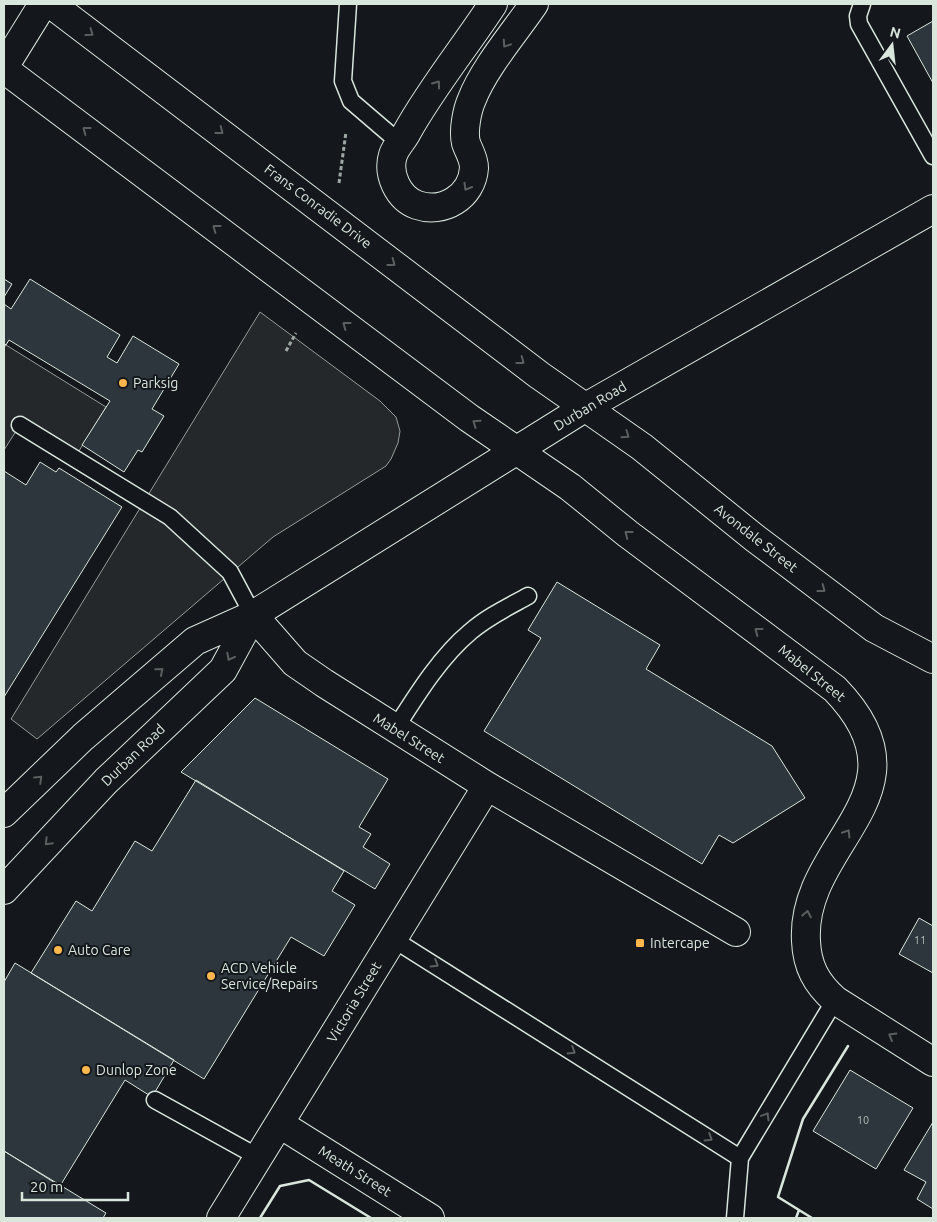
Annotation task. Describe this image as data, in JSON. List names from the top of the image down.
{
  "streets": {
    "street": [
      "Frans Conradie Drive",
      "Durban Road",
      "Avondale Street",
      "Mabel Street",
      "Victoria Street",
      "Meath Street"
    ]
  },
  "crossings": [
    ["Frans Conradie Drive", "Durban Road"],
    ["Frans Conradie Drive", "Avondale Street"],
    ["Durban Road", "Avondale Street"],
    ["Durban Road", "Mabel Street"],
    ["Mabel Street", "Victoria Street"],
    ["Victoria Street", "Meath Street"]
  ],
  "one_way": ["Avondale Street", "Mabel Street"],
  "places": {
    "other": [
      "Parksig",
      "Auto Care",
      "ACD Vehicle Service/Repairs",
      "Dunlop Zone"
    ],
    "transit": ["Intercape"]
  },
  "house_numbers": ["11", "10"],
  "scale_bar": "20 m",
  "north": "top"
}
